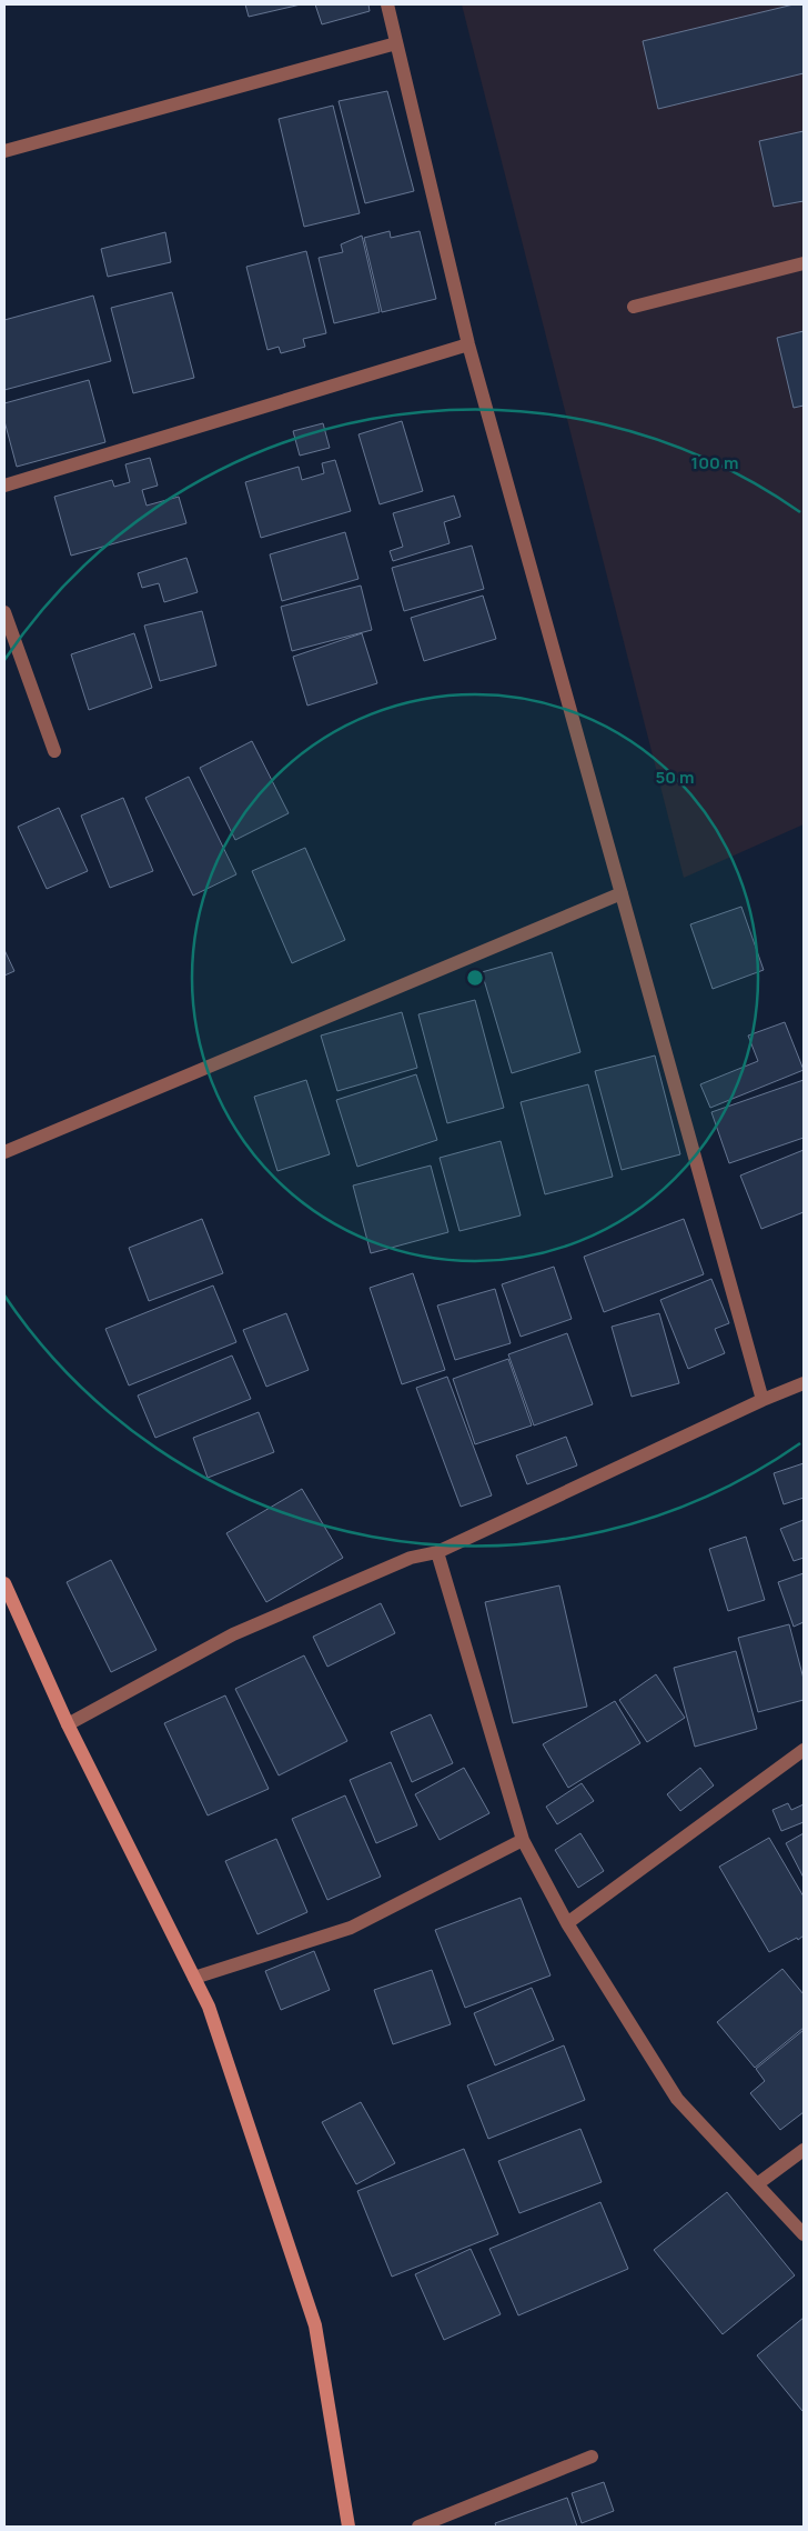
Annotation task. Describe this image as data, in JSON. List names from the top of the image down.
{
  "rings": ["100 m", "50 m"]
}
